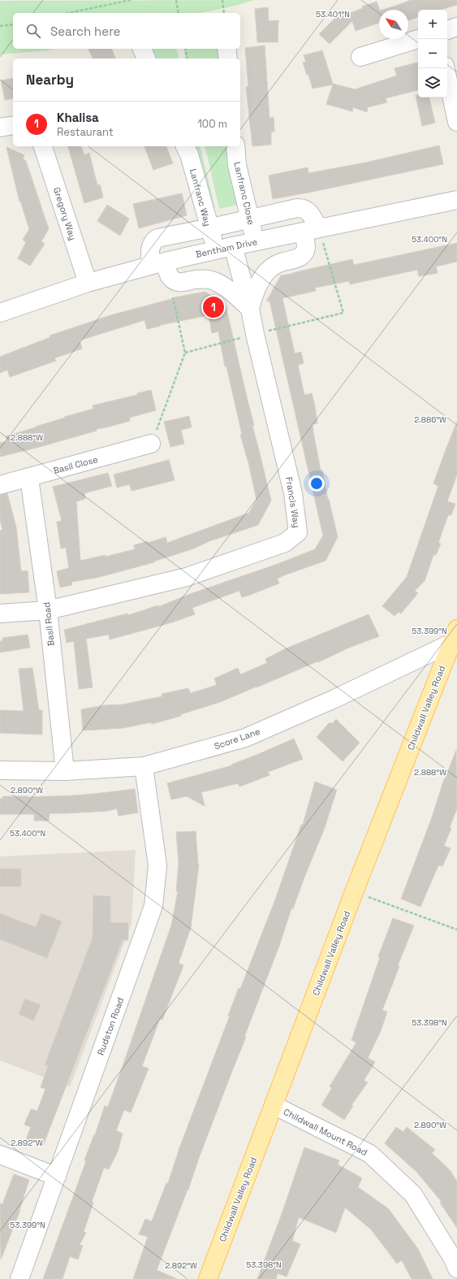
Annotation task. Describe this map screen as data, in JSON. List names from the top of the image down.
{
  "streets": {
    "main road": ["Childwall Valley Road"],
    "street": [
      "Lanfranc Close",
      "Lanfranc Way",
      "Gregory Way",
      "Bentham Drive",
      "Basil Close",
      "Francis Way",
      "Basil Road",
      "Score Lane",
      "Rudston Road",
      "Childwall Mount Road"
    ]
  },
  "crossings": [
    ["Lanfranc Close", "Bentham Drive"],
    ["Lanfranc Way", "Bentham Drive"],
    ["Gregory Way", "Bentham Drive"],
    ["Bentham Drive", "Francis Way"],
    ["Basil Close", "Basil Road"],
    ["Francis Way", "Basil Road"],
    ["Basil Road", "Score Lane"],
    ["Childwall Valley Road", "Score Lane"],
    ["Childwall Valley Road", "Childwall Mount Road"],
    ["Score Lane", "Rudston Road"]
  ],
  "north": "top left",
  "page": {
    "map_buttons": ["+", "−"],
    "search": "Search here",
    "heading": "Nearby",
    "list": [
      {
        "mark": "1",
        "name": "Khalisa",
        "note": "Restaurant",
        "value": "100 m"
      }
    ],
    "pins": "1"
  },
  "coordinates": [
    "53.401°N",
    "53.400°N",
    "2.886°W",
    "2.888°W",
    "53.399°N",
    "2.890°W",
    "53.398°N",
    "2.892°W"
  ]
}
